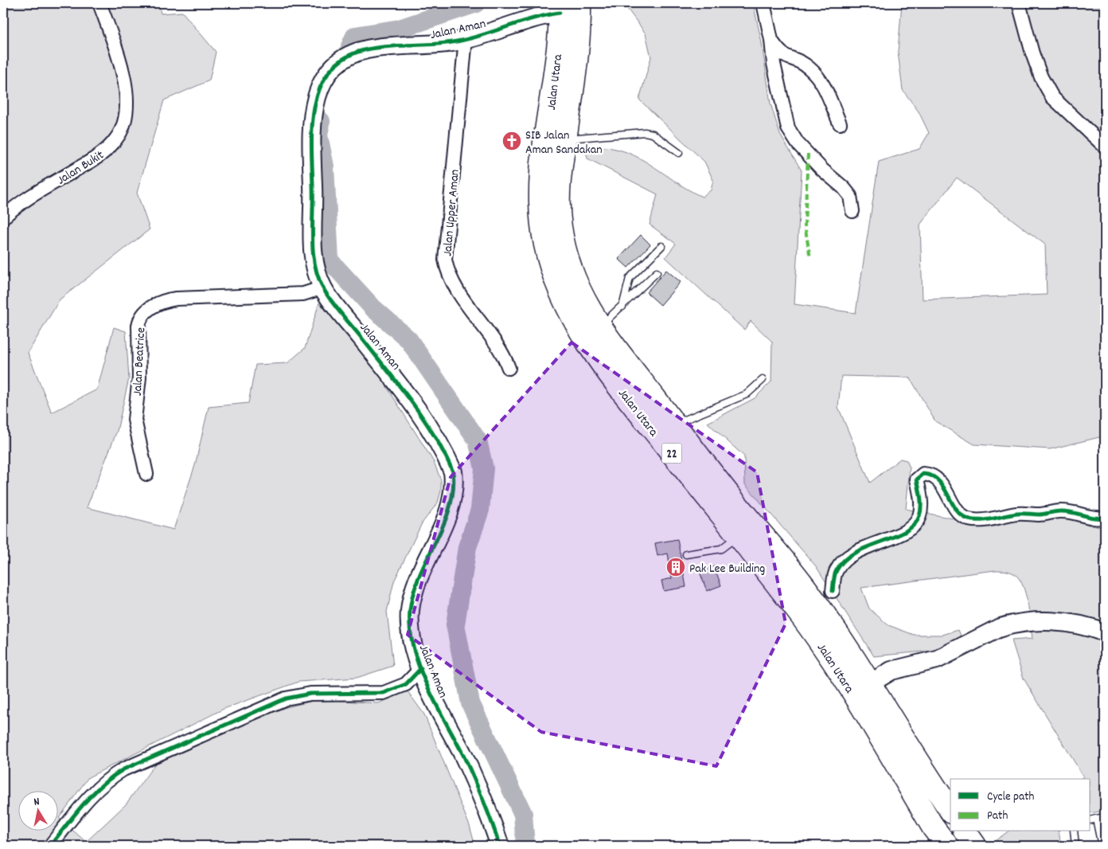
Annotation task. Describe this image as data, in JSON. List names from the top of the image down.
{
  "streets": {
    "highway": ["Jalan Utara", "22"],
    "street": [
      "Jalan Aman",
      "Jalan Bukit",
      "Jalan Upper Aman",
      "Jalan Beatrice"
    ]
  },
  "crossings": [
    ["Jalan Aman", "Jalan Utara"],
    ["Jalan Aman", "Jalan Upper Aman"],
    ["Jalan Aman", "Jalan Beatrice"]
  ],
  "places": {
    "church": ["SIB Jalan Aman Sandakan"],
    "building": ["Pak Lee Building"]
  },
  "legend": ["Cycle path", "Path"],
  "north": "top"
}
